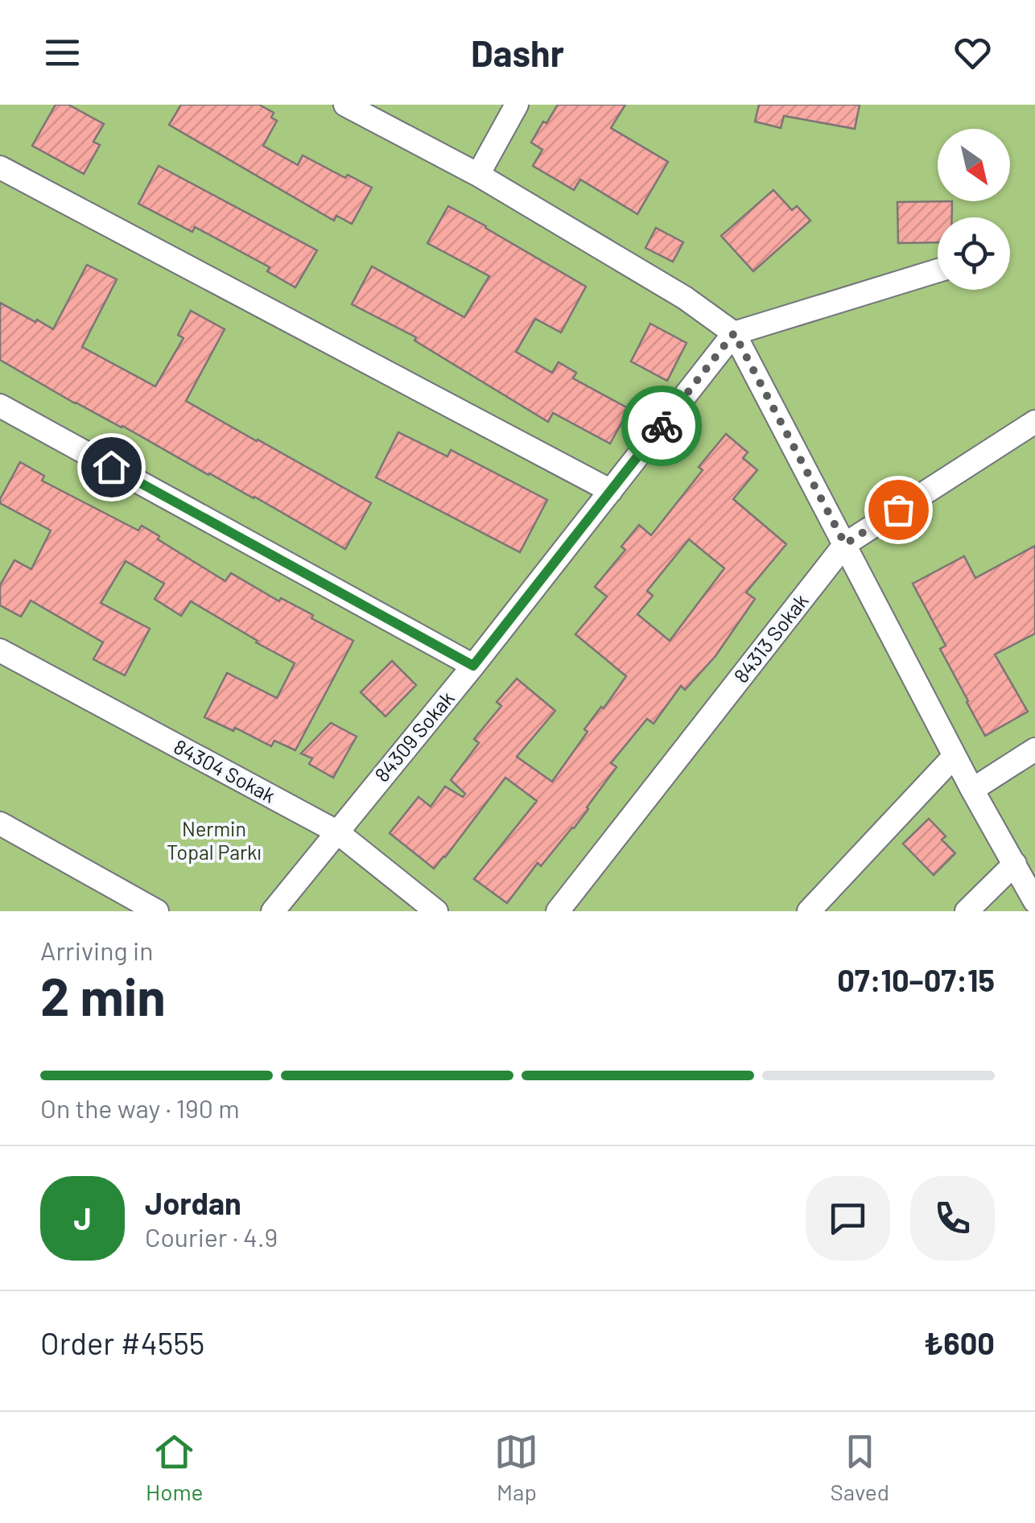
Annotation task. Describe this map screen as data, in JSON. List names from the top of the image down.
{
  "streets": {
    "street": ["84313 Sokak", "84309 Sokak", "84304 Sokak"]
  },
  "crossings": [
    ["84309 Sokak", "84304 Sokak"]
  ],
  "parks": ["Nermin Topal Parkı"],
  "north": "bottom right",
  "page": {
    "header": "Dashr",
    "heading": ["2 min", "Arriving in", "07:10–07:15"],
    "panel": [
      "Jordan",
      "Courier · 4.9",
      "Order #4555",
      "₺600"
    ],
    "bar": "On the way · 190 m",
    "round": "J",
    "tabs": ["Home", "Map", "Saved"]
  }
}
